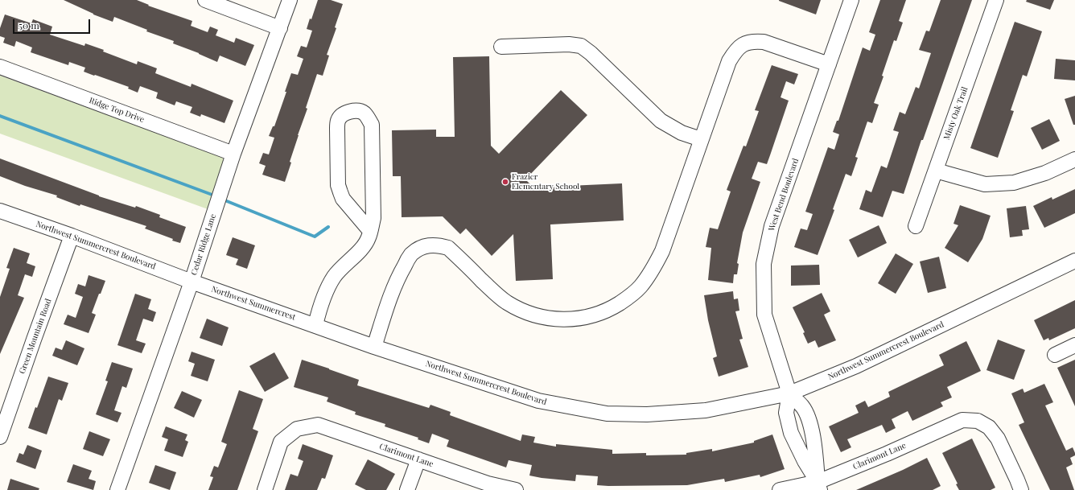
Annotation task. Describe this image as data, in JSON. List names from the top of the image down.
{
  "streets": {
    "street": [
      "Ridge Top Drive",
      "Misty Oak Trail",
      "West Bend Boulevard",
      "Cedar Ridge Lane",
      "Northwest Summercrest Boulevard",
      "Northwest Summercrest",
      "Green Mountain Road",
      "Clarimont Lane"
    ]
  },
  "crossings": [
    ["Ridge Top Drive", "Cedar Ridge Lane"],
    ["West Bend Boulevard", "Northwest Summercrest Boulevard"],
    ["West Bend Boulevard", "Clarimont Lane"],
    ["Cedar Ridge Lane", "Northwest Summercrest Boulevard"],
    ["Cedar Ridge Lane", "Northwest Summercrest"],
    ["Northwest Summercrest Boulevard", "Northwest Summercrest"],
    ["Northwest Summercrest Boulevard", "Green Mountain Road"]
  ],
  "places": ["Frazier Elementary School"],
  "scale_bar": "50 m"
}
